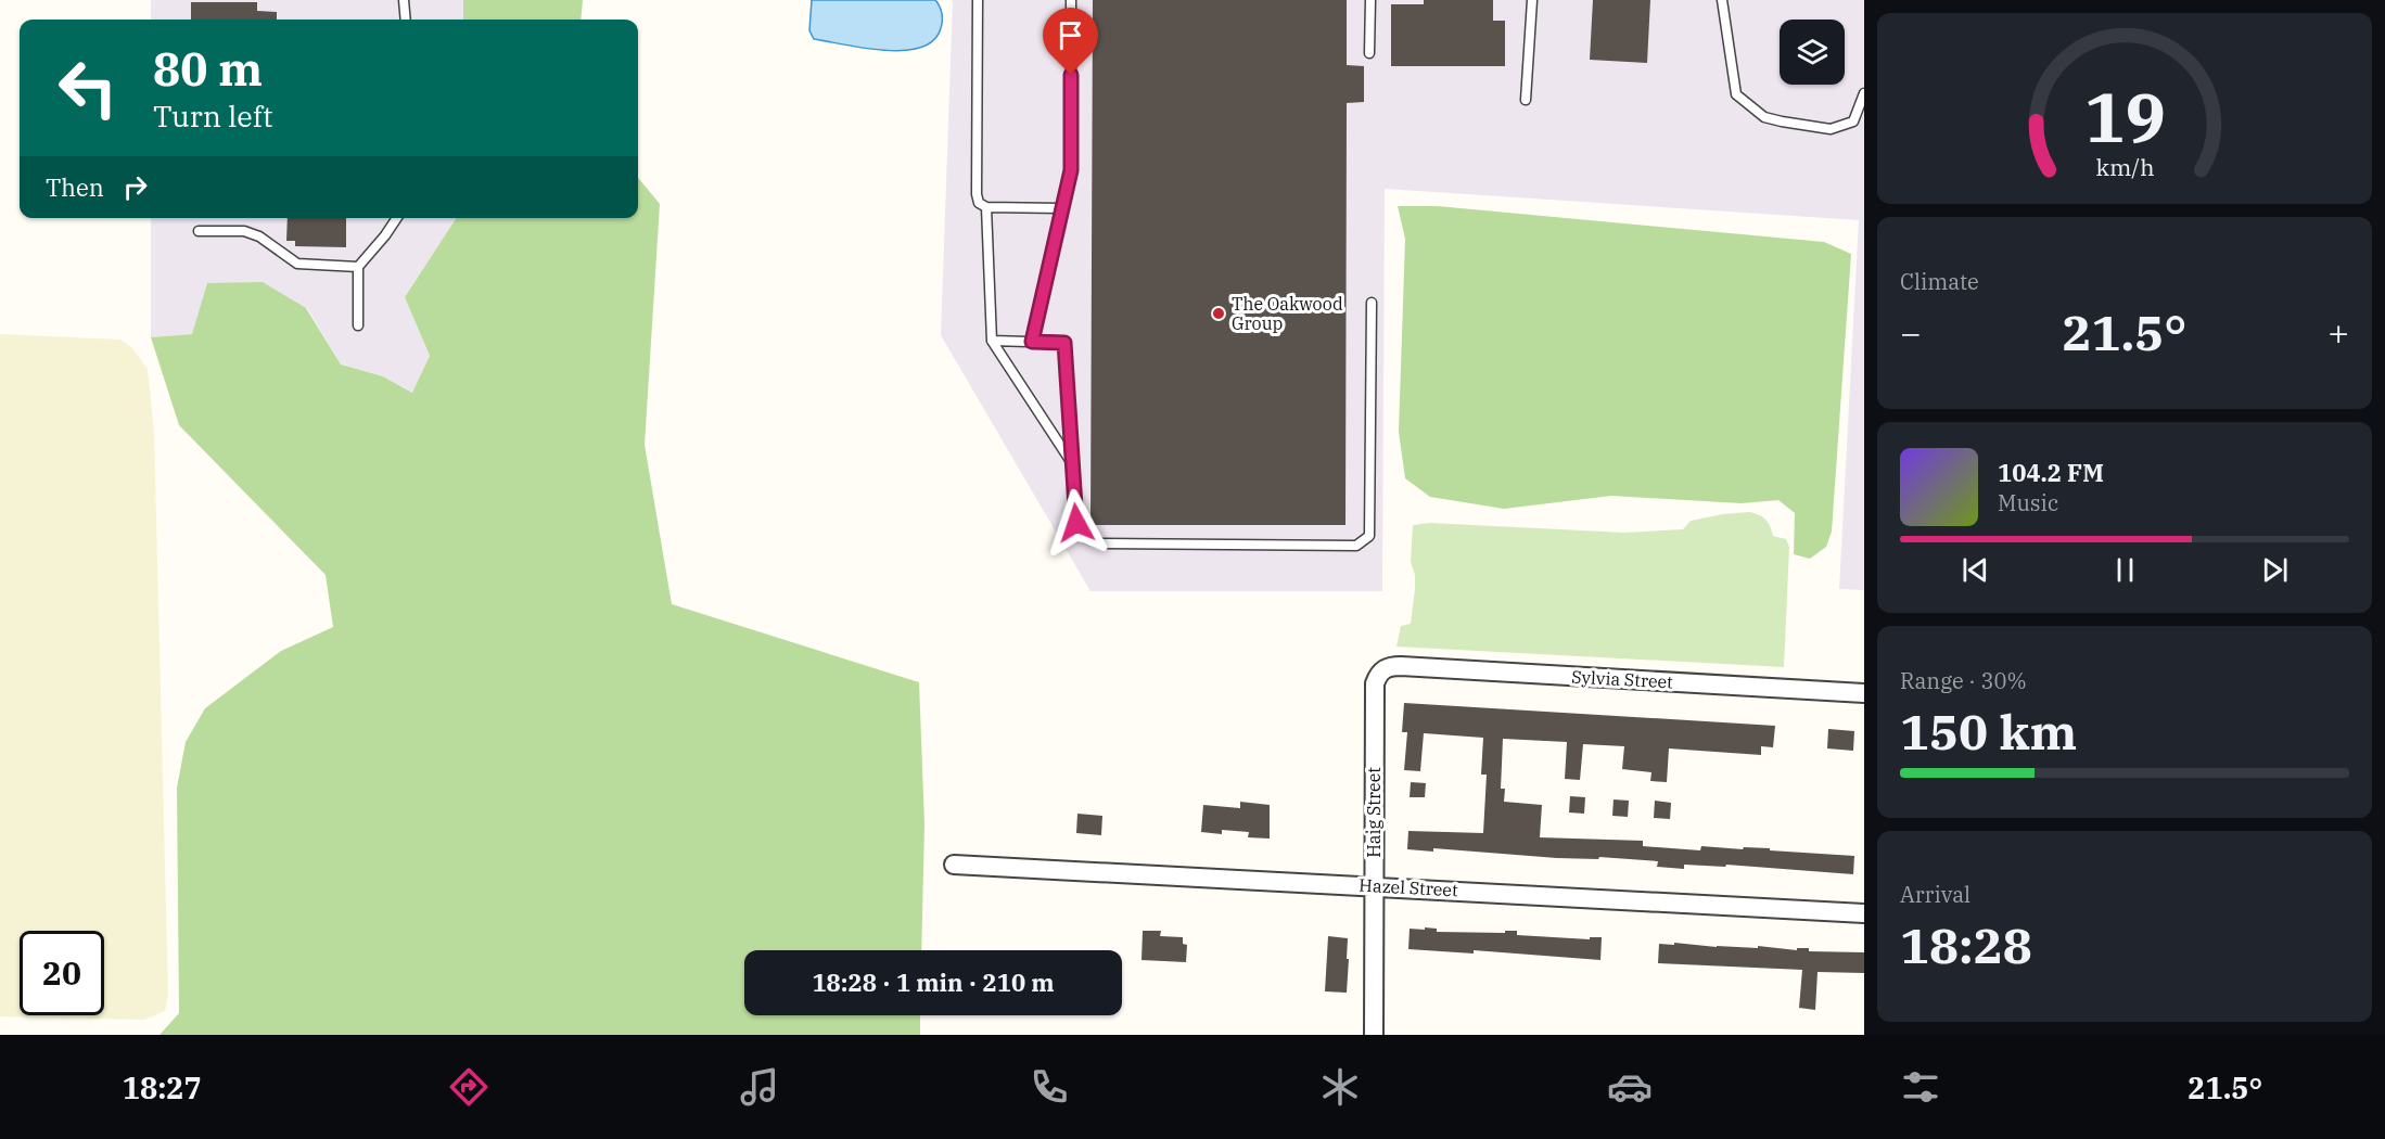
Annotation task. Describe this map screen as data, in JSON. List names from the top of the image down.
{
  "streets": {
    "street": ["Sylvia Street", "Haig Street", "Hazel Street"]
  },
  "crossings": [
    ["Sylvia Street", "Haig Street"],
    ["Haig Street", "Hazel Street"]
  ],
  "places": ["The Oakwood Group"],
  "page": {
    "turn": ["80 m", "Turn left"],
    "then": "Then",
    "tile": [
      "Climate",
      ["Range · 30%", "150 km"],
      ["Arrival", "18:28"]
    ],
    "heat": ["−", "21.5°", "+"],
    "song": ["104.2 FM", "Music"],
    "limit": "20",
    "trip": "18:28 · 1 min · 210 m",
    "tabs": ["18:27", "21.5°"],
    "gauge": ["19", "km/h"]
  }
}
